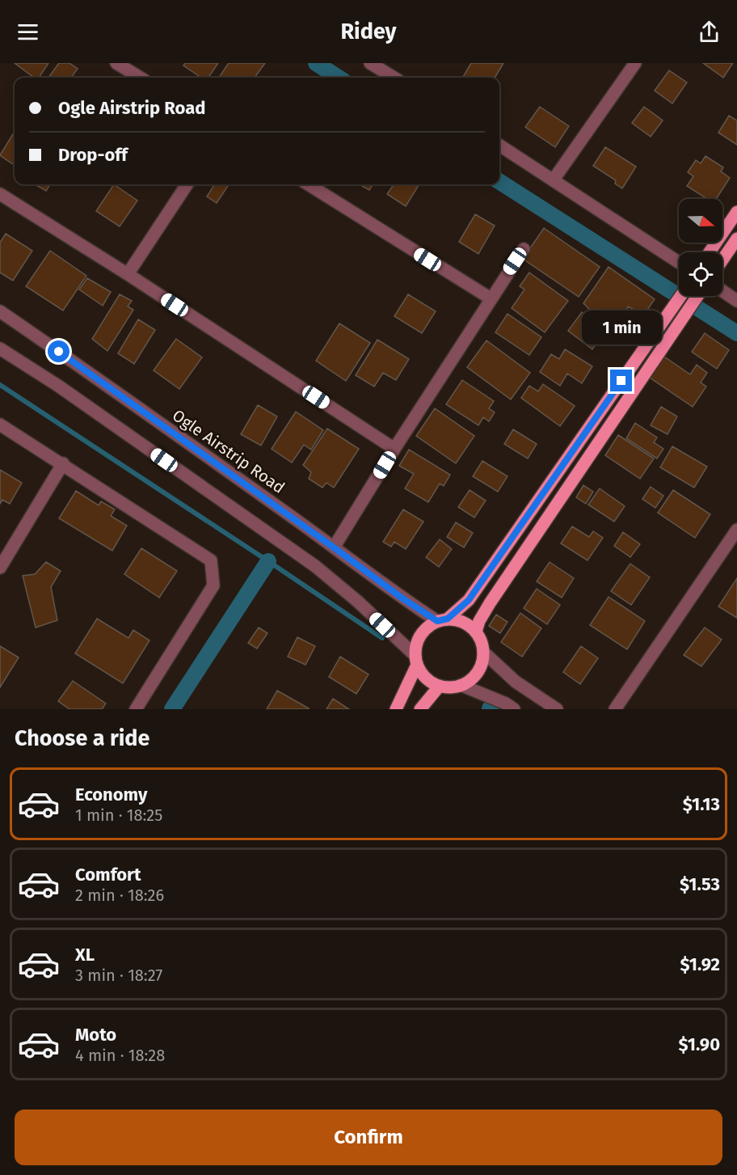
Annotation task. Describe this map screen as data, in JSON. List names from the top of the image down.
{
  "streets": {
    "street": ["Ogle Airstrip Road"]
  },
  "north": "right",
  "page": {
    "header": "Ridey",
    "banner": ["Ogle Airstrip Road", "Drop-off"],
    "bubble": "1 min",
    "heading": "Choose a ride",
    "list": [
      {
        "name": "Economy",
        "note": "1 min · 18:25",
        "value": "$1.13"
      },
      {
        "name": "Comfort",
        "note": "2 min · 18:26",
        "value": "$1.53"
      },
      {
        "name": "XL",
        "note": "3 min · 18:27",
        "value": "$1.92"
      },
      {
        "name": "Moto",
        "note": "4 min · 18:28",
        "value": "$1.90"
      }
    ],
    "buttons": "Confirm"
  }
}
